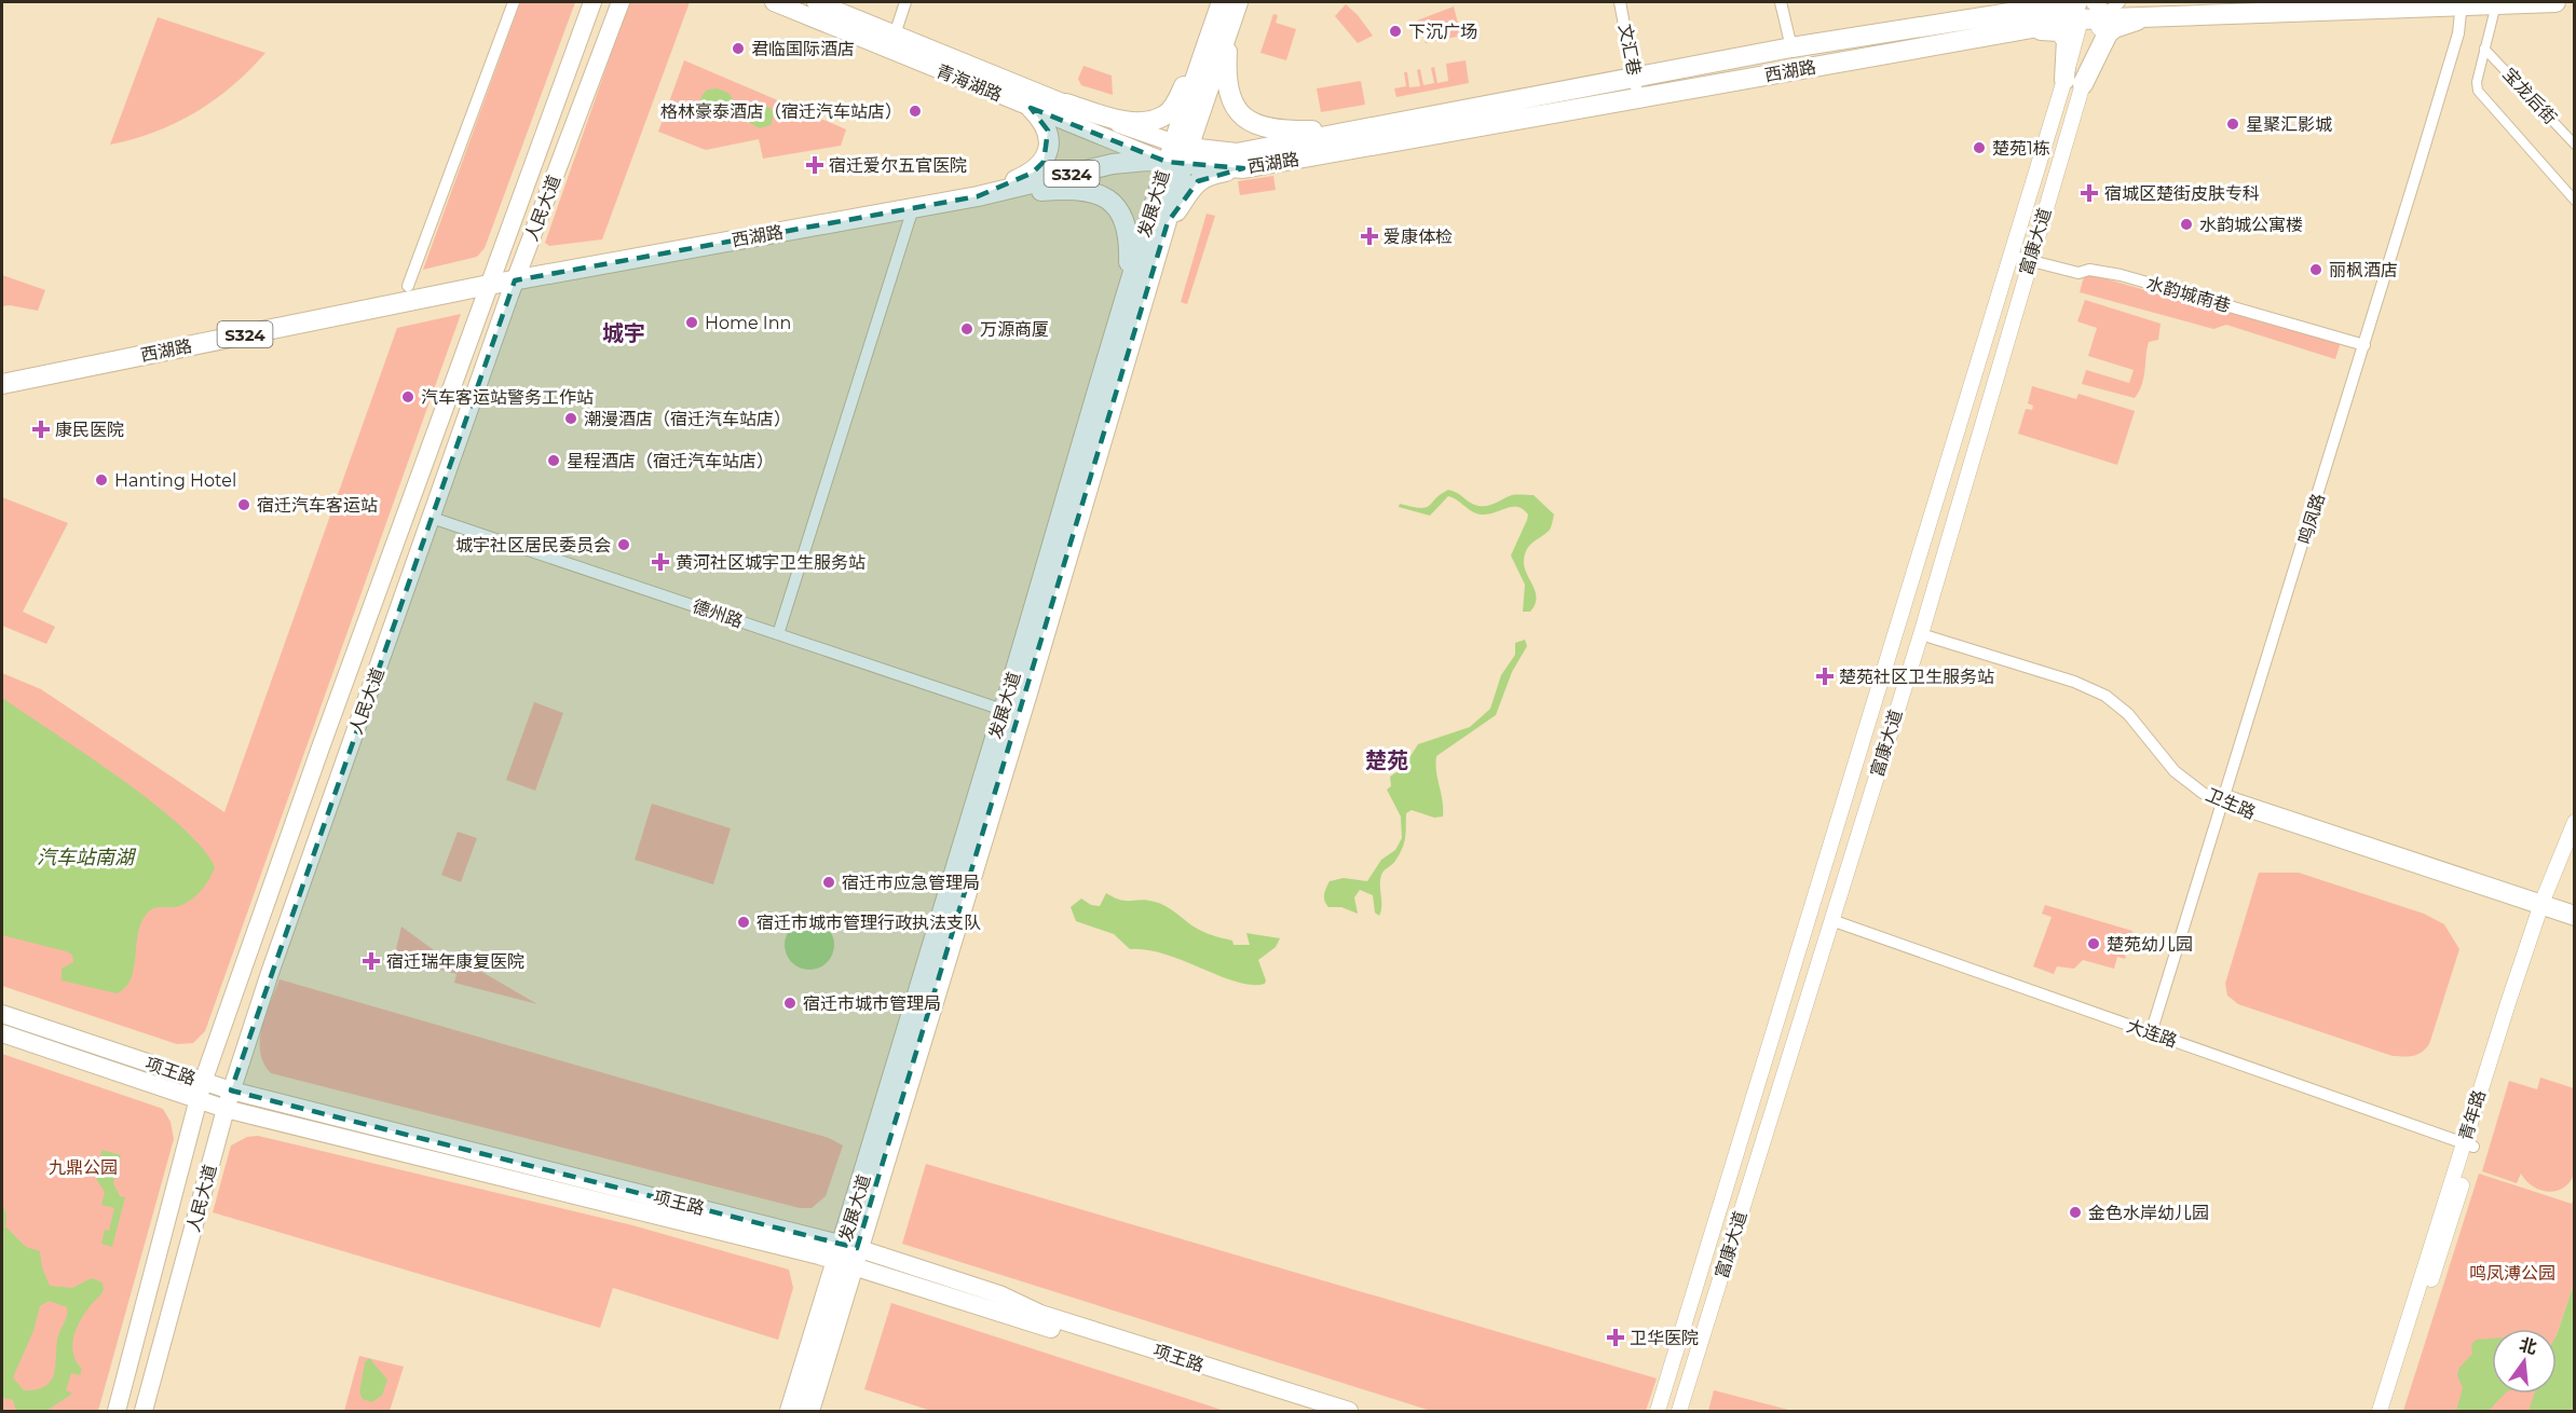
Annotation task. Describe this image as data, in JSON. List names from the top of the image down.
{
  "streets": {
    "main road": [
      "西湖路",
      "青海湖路",
      "S324",
      "发展大道",
      "人民大道",
      "项王路"
    ],
    "street": [
      "文汇巷",
      "宝龙后街",
      "富康大道",
      "水韵城南巷",
      "鸣凤路",
      "德州路",
      "卫生路",
      "大连路",
      "青年路"
    ]
  },
  "crossings": [
    ["文汇巷", "西湖路"],
    ["西湖路", "青海湖路"],
    ["西湖路", "发展大道"],
    ["西湖路", "人民大道"],
    ["西湖路", "富康大道"],
    ["西湖路", "鸣凤路"],
    ["青海湖路", "发展大道"],
    ["发展大道", "德州路"],
    ["发展大道", "项王路"],
    ["人民大道", "德州路"],
    ["人民大道", "项王路"],
    ["富康大道", "水韵城南巷"],
    ["富康大道", "卫生路"],
    ["富康大道", "大连路"],
    ["水韵城南巷", "鸣凤路"],
    ["鸣凤路", "卫生路"],
    ["鸣凤路", "大连路"],
    ["卫生路", "青年路"],
    ["大连路", "青年路"]
  ],
  "districts": ["城宇", "楚苑"],
  "water": ["汽车站南湖"],
  "parks": ["九鼎公园", "鸣凤溥公园"],
  "places": {
    "other": [
      "下沉广场",
      "君临国际酒店",
      "格林豪泰酒店（宿迁汽车站店）",
      "星聚汇影城",
      "楚苑1栋",
      "水韵城公寓楼",
      "丽枫酒店",
      "Home Inn",
      "万源商厦",
      "汽车客运站警务工作站",
      "潮漫酒店（宿迁汽车站店）",
      "星程酒店（宿迁汽车站店）",
      "Hanting Hotel",
      "宿迁汽车客运站",
      "城宇社区居民委员会",
      "宿迁市应急管理局",
      "宿迁市城市管理行政执法支队",
      "楚苑幼儿园",
      "宿迁市城市管理局",
      "金色水岸幼儿园"
    ],
    "health": [
      "宿迁爱尔五官医院",
      "宿城区楚街皮肤专科",
      "爱康体检",
      "康民医院",
      "黄河社区城宇卫生服务站",
      "楚苑社区卫生服务站",
      "宿迁瑞年康复医院",
      "卫华医院"
    ]
  },
  "north": "top"
}
